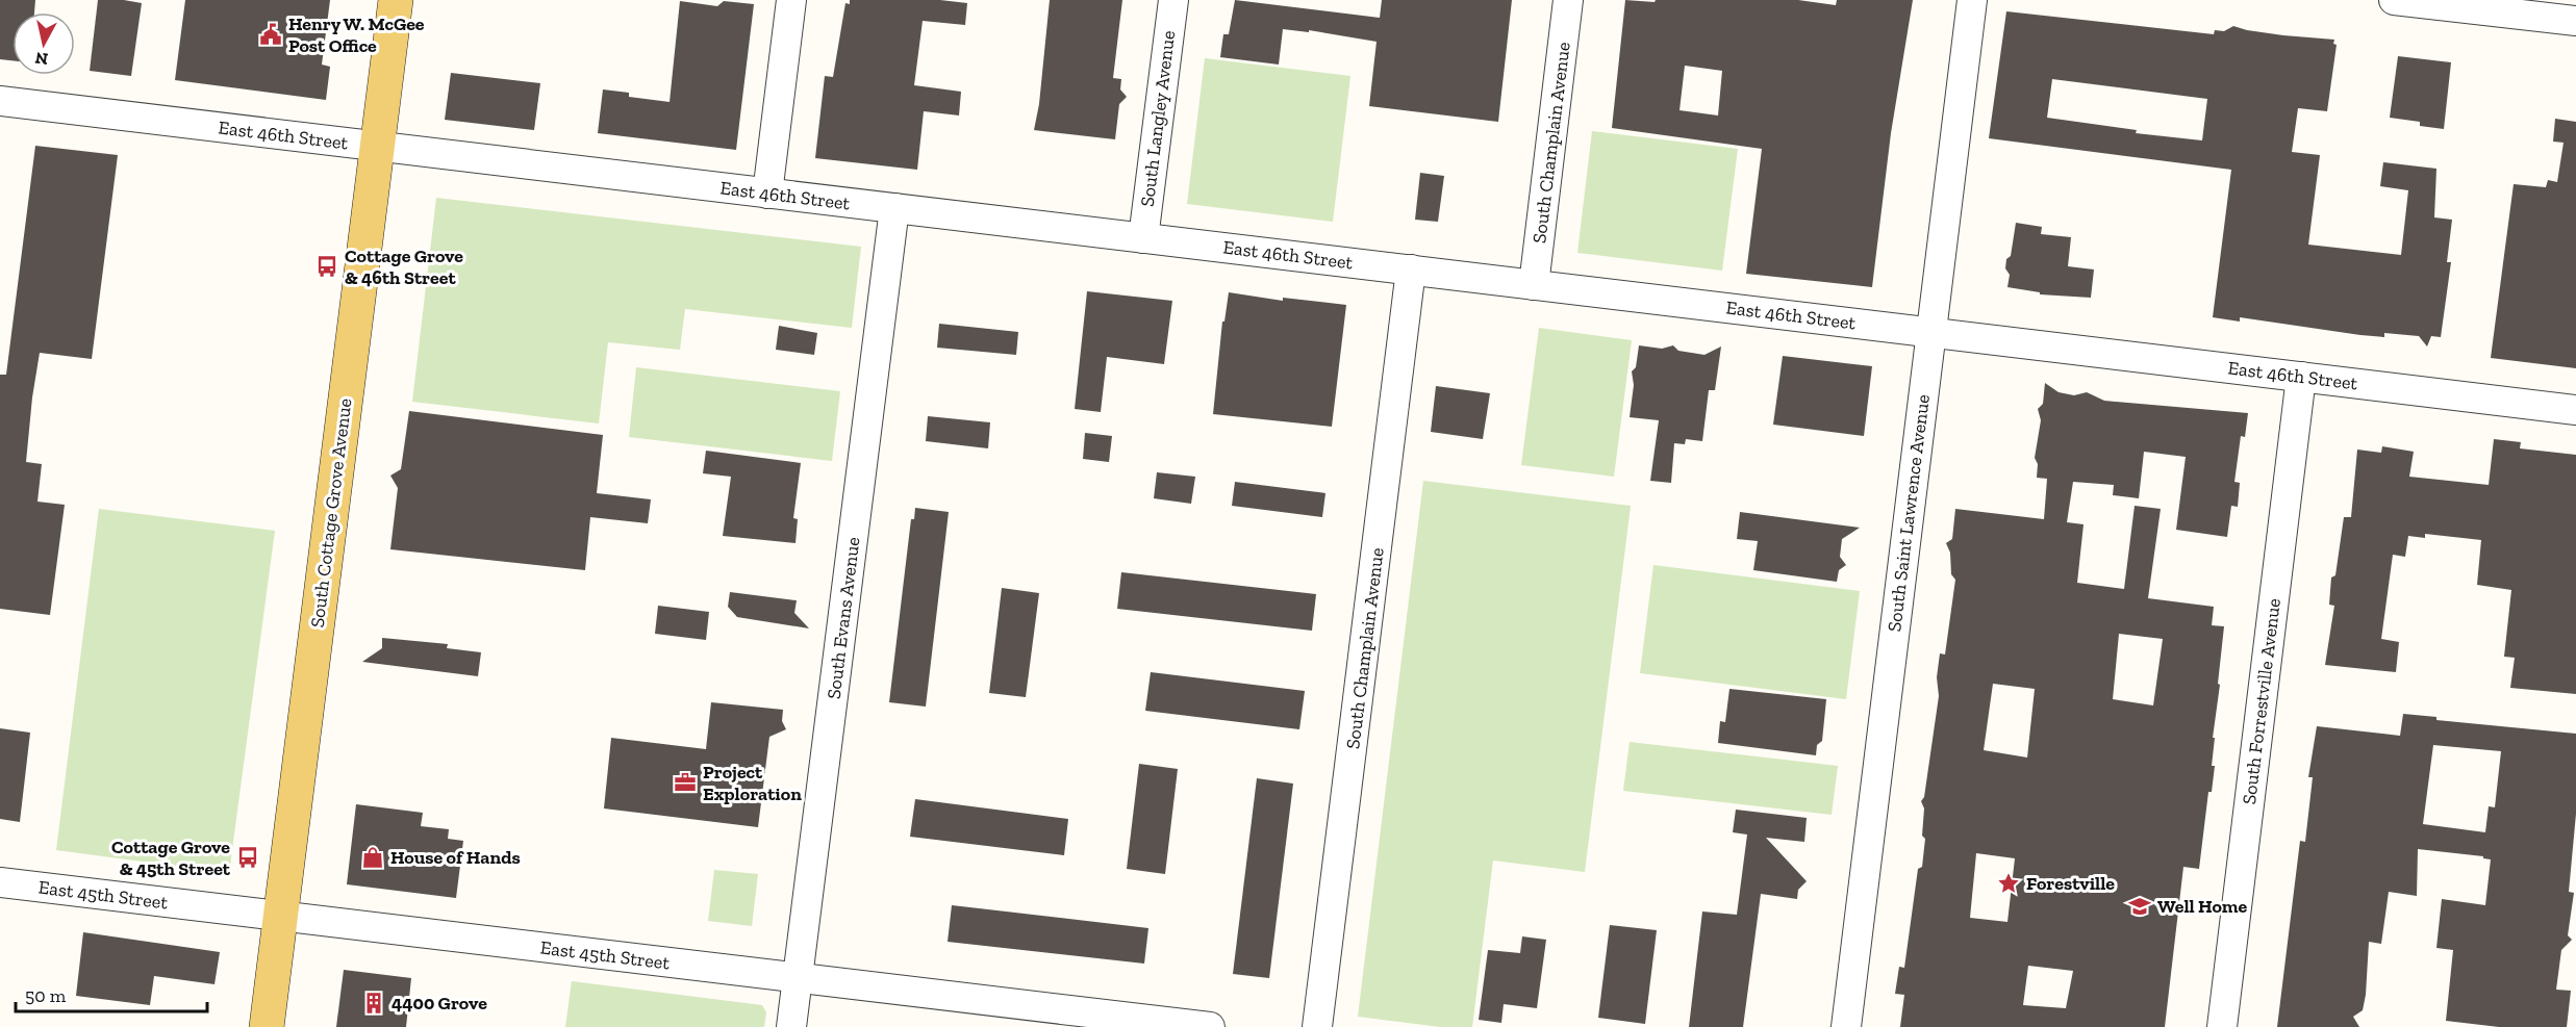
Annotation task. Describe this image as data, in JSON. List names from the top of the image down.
{
  "streets": {
    "main road": ["South Cottage Grove Avenue"],
    "street": [
      "South Langley Avenue",
      "East 46th Street",
      "South Champlain Avenue",
      "South Saint Lawrence Avenue",
      "South Evans Avenue",
      "South Forrestville Avenue",
      "East 45th Street"
    ]
  },
  "crossings": [
    ["South Langley Avenue", "East 46th Street"],
    ["East 46th Street", "South Champlain Avenue"],
    ["East 46th Street", "South Cottage Grove Avenue"],
    ["East 46th Street", "South Saint Lawrence Avenue"],
    ["East 46th Street", "South Evans Avenue"],
    ["East 46th Street", "South Forrestville Avenue"],
    ["South Cottage Grove Avenue", "East 45th Street"],
    ["South Evans Avenue", "East 45th Street"]
  ],
  "places": {
    "public building": ["Henry W. McGee Post Office"],
    "bus stop": ["Cottage Grove & 46th Street", "Cottage Grove & 45th Street"],
    "office": ["Project Exploration"],
    "shop": ["House of Hands"],
    "place": ["Forestville"],
    "school or university": ["Well Home"],
    "building": ["4400 Grove"]
  },
  "scale_bar": "50 m",
  "north": "bottom"
}
